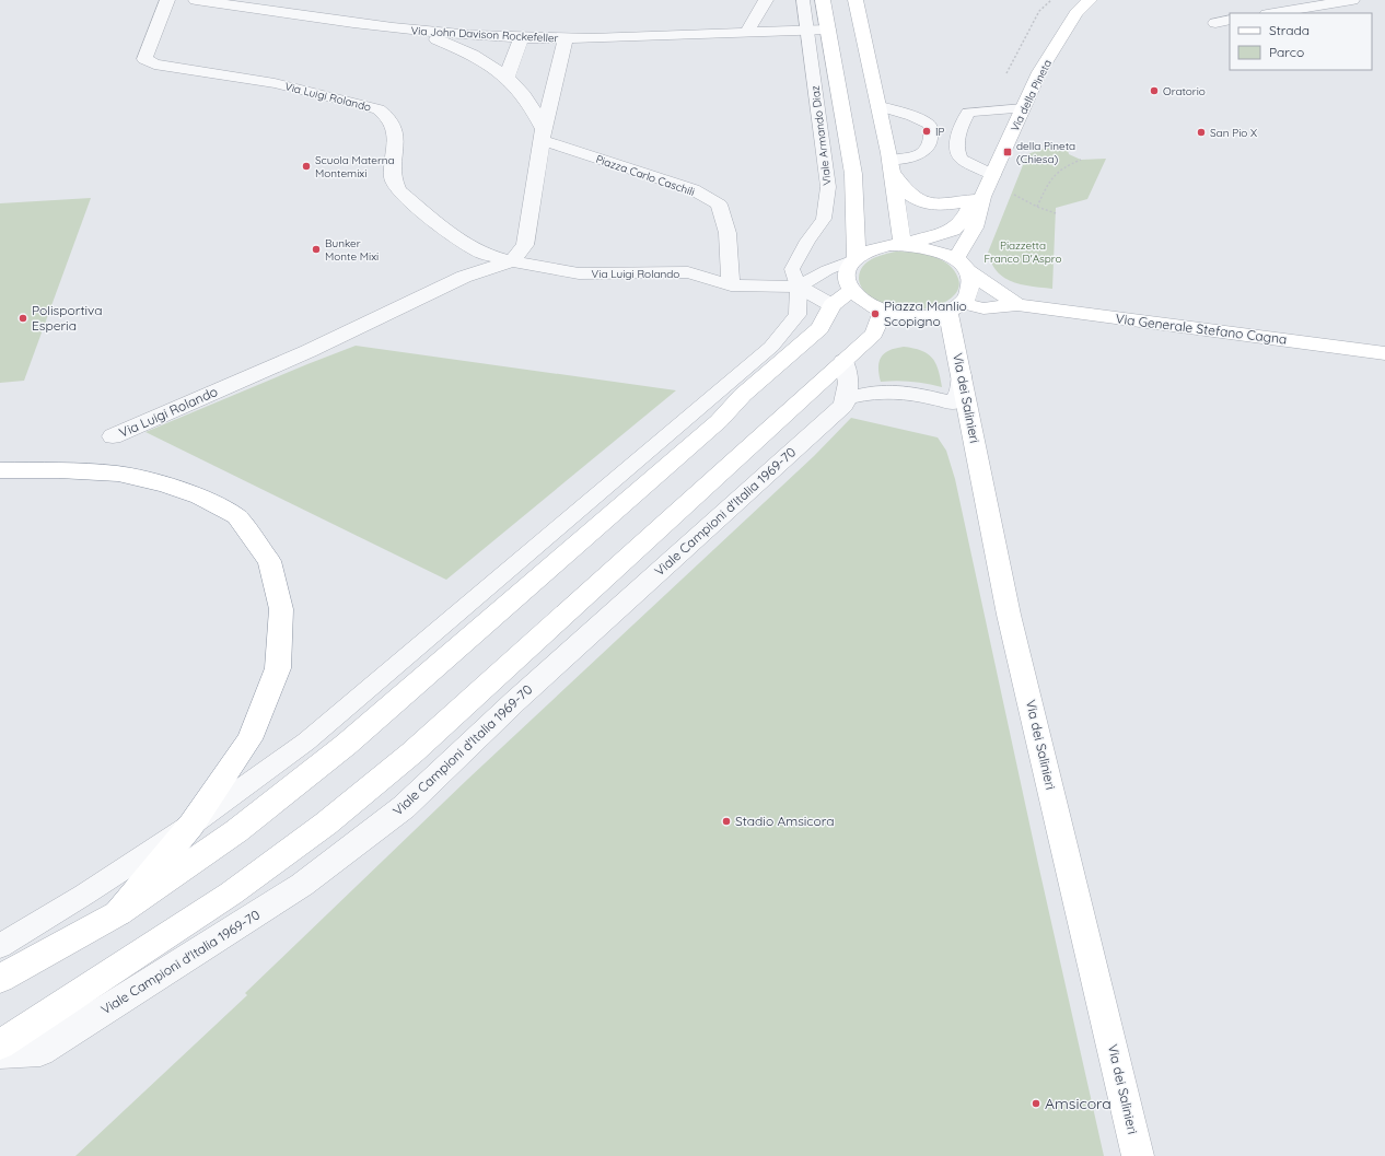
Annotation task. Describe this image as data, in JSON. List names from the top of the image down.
{
  "streets": {
    "main road": [
      "Via della Pineta",
      "Viale Armando Diaz",
      "Via Generale Stefano Cagna",
      "Via dei Salinieri"
    ],
    "street": [
      "Via John Davison Rockefeller",
      "Via Luigi Rolando",
      "Piazza Carlo Caschili",
      "Viale Campioni d'Italia 1969-70"
    ]
  },
  "crossings": [
    ["Via John Davison Rockefeller", "Viale Armando Diaz"],
    ["Via della Pineta", "Via Generale Stefano Cagna"],
    ["Via Luigi Rolando", "Viale Armando Diaz"],
    ["Via Luigi Rolando", "Piazza Carlo Caschili"],
    ["Via Generale Stefano Cagna", "Via dei Salinieri"]
  ],
  "parks": ["Piazzetta Franco D'Aspro"],
  "places": {
    "other": [
      "Oratorio",
      "IP",
      "San Pio X",
      "Scuola Materna Montemixi",
      "Bunker Monte Mixi",
      "Piazza Manlio Scopigno",
      "Polisportiva Esperia",
      "Stadio Amsicora",
      "Amsicora"
    ],
    "transit": ["della Pineta (Chiesa)"]
  },
  "legend": ["Strada", "Parco"]
}
